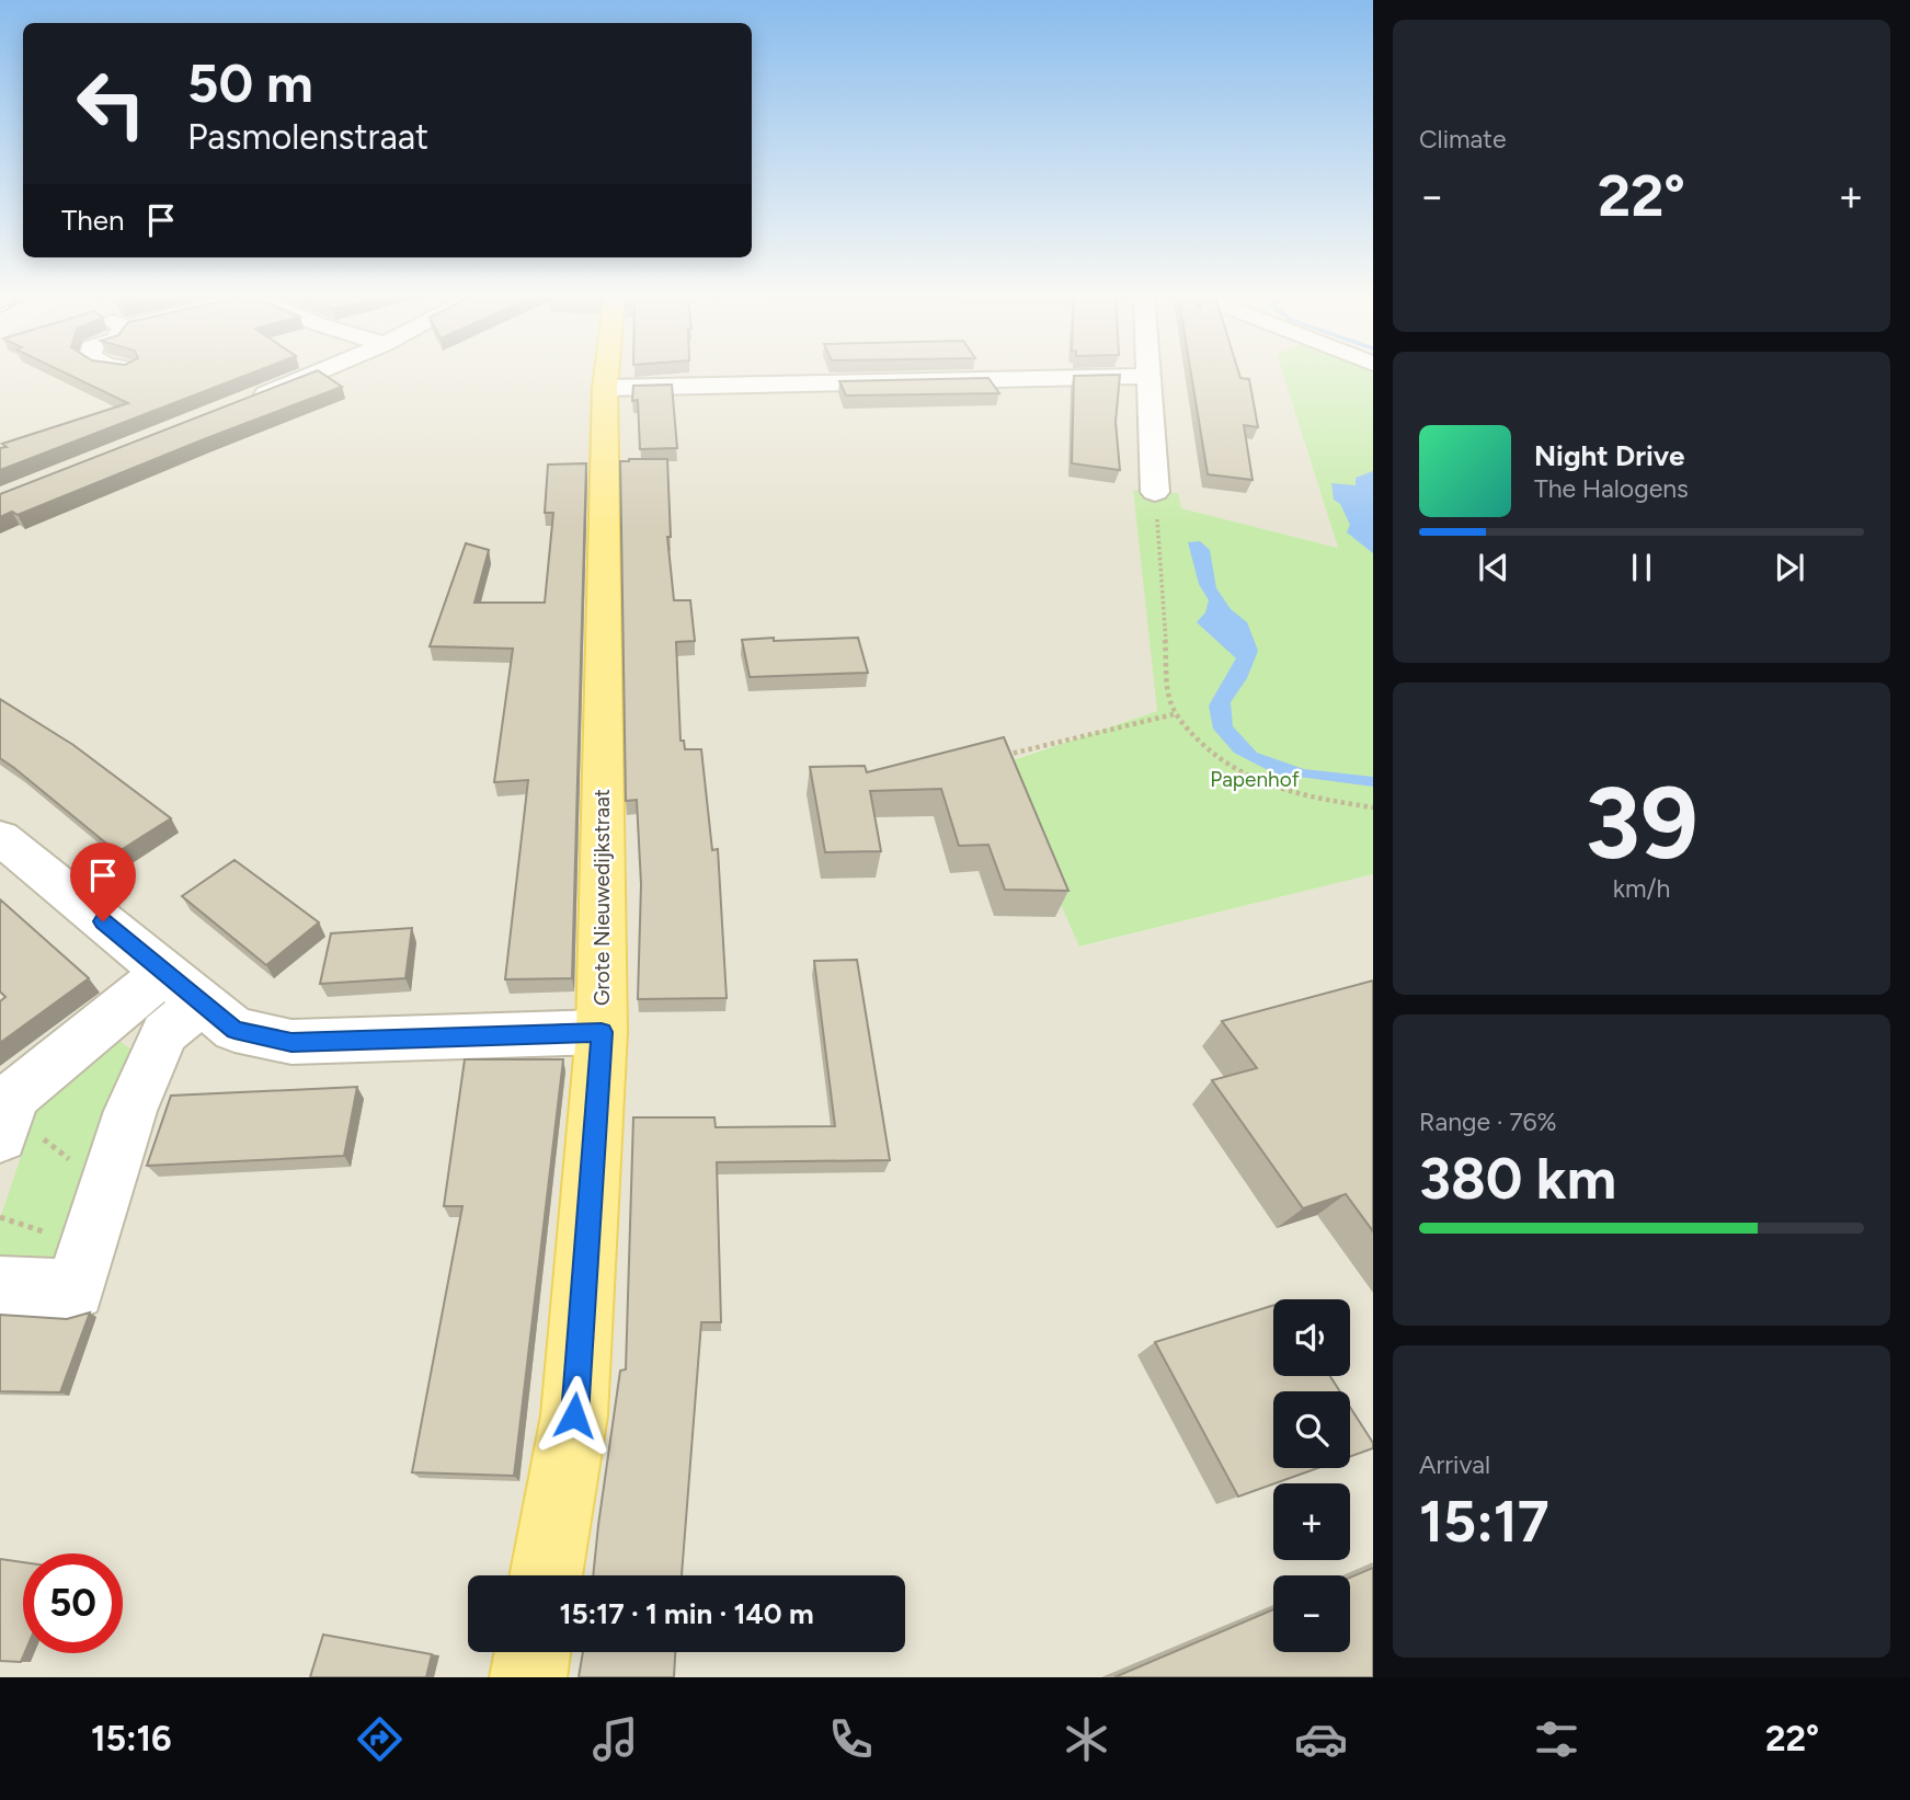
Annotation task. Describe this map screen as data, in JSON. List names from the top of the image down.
{
  "streets": {
    "main road": ["Grote Nieuwedijkstraat"]
  },
  "parks": ["Papenhof"],
  "page": {
    "tile": [
      "Climate",
      ["39", "km/h"],
      ["Range · 76%", "380 km"],
      ["Arrival", "15:17"]
    ],
    "turn": ["50 m", "Pasmolenstraat"],
    "heat": ["−", "22°", "+"],
    "then": "Then",
    "song": ["Night Drive", "The Halogens"],
    "map_buttons": ["+", "−"],
    "limit": "50",
    "trip": "15:17 · 1 min · 140 m",
    "tabs": ["15:16", "22°"]
  }
}
